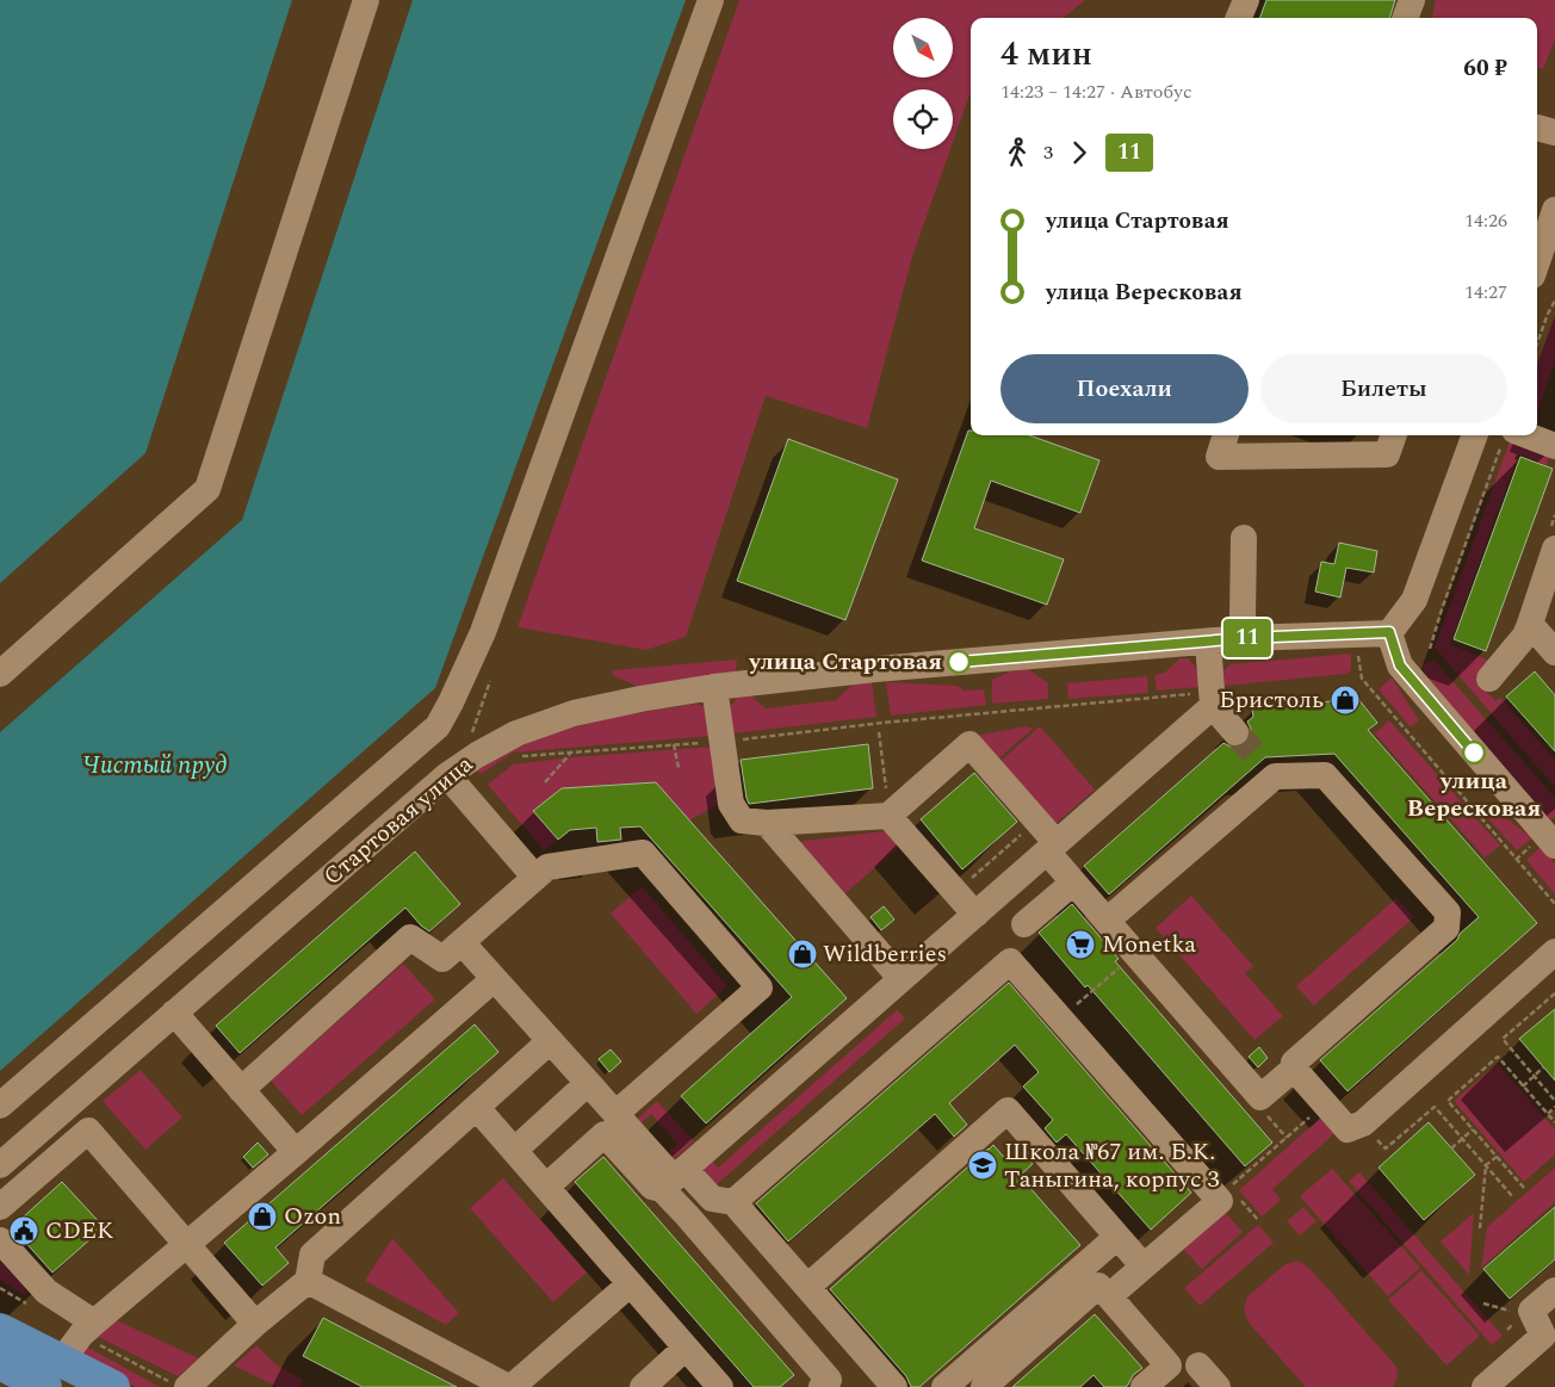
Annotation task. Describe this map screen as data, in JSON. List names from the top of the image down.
{
  "streets": {
    "street": ["Стартовая улица"]
  },
  "water": ["Чистый пруд"],
  "places": {
    "other": ["улица Стартовая", "улица Вересковая"],
    "shop": ["Бристоль", "Wildberries", "Ozon"],
    "supermarket": ["Monetka"],
    "school or university": ["Школа №67 им. Б.К. Таныгина, корпус 3"],
    "public building": ["CDEK"]
  },
  "lines": ["bus line 11"],
  "north": "bottom right",
  "page": {
    "on_map": "11",
    "heading": ["4 мин", "14:23 – 14:27 · Автобус", "60 ₽"],
    "legs": ["3", "11"],
    "list": [
      {
        "name": "улица Стартовая",
        "value": "14:26"
      },
      {
        "name": "улица Вересковая",
        "value": "14:27"
      }
    ],
    "buttons": ["Поехали", "Билеты"]
  }
}
